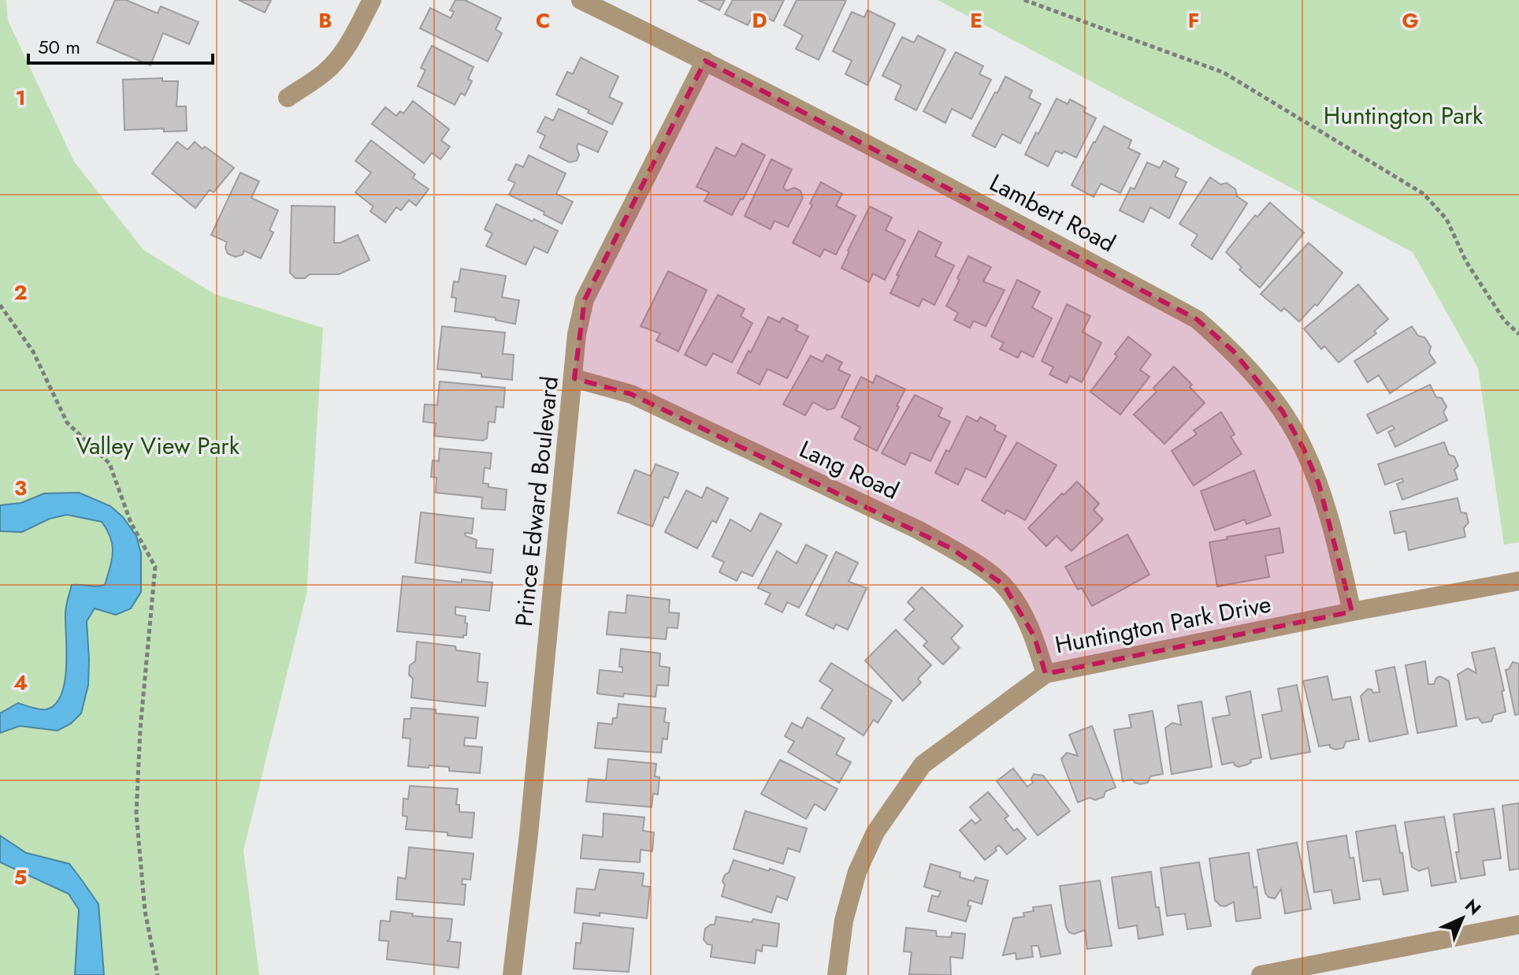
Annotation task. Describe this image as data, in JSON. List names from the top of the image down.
{
  "streets": {
    "street": [
      "Lambert Road",
      "Lang Road",
      "Prince Edward Boulevard",
      "Huntington Park Drive"
    ]
  },
  "crossings": [
    ["Lambert Road", "Prince Edward Boulevard"],
    ["Lambert Road", "Huntington Park Drive"],
    ["Lang Road", "Prince Edward Boulevard"],
    ["Lang Road", "Huntington Park Drive"]
  ],
  "parks": ["Huntington Park", "Valley View Park"],
  "scale_bar": "50 m",
  "north": "top right",
  "grid": {
    "columns": [
      "B",
      "C",
      "D",
      "E",
      "F",
      "G"
    ],
    "rows": [
      "1",
      "2",
      "3",
      "4",
      "5"
    ]
  }
}
